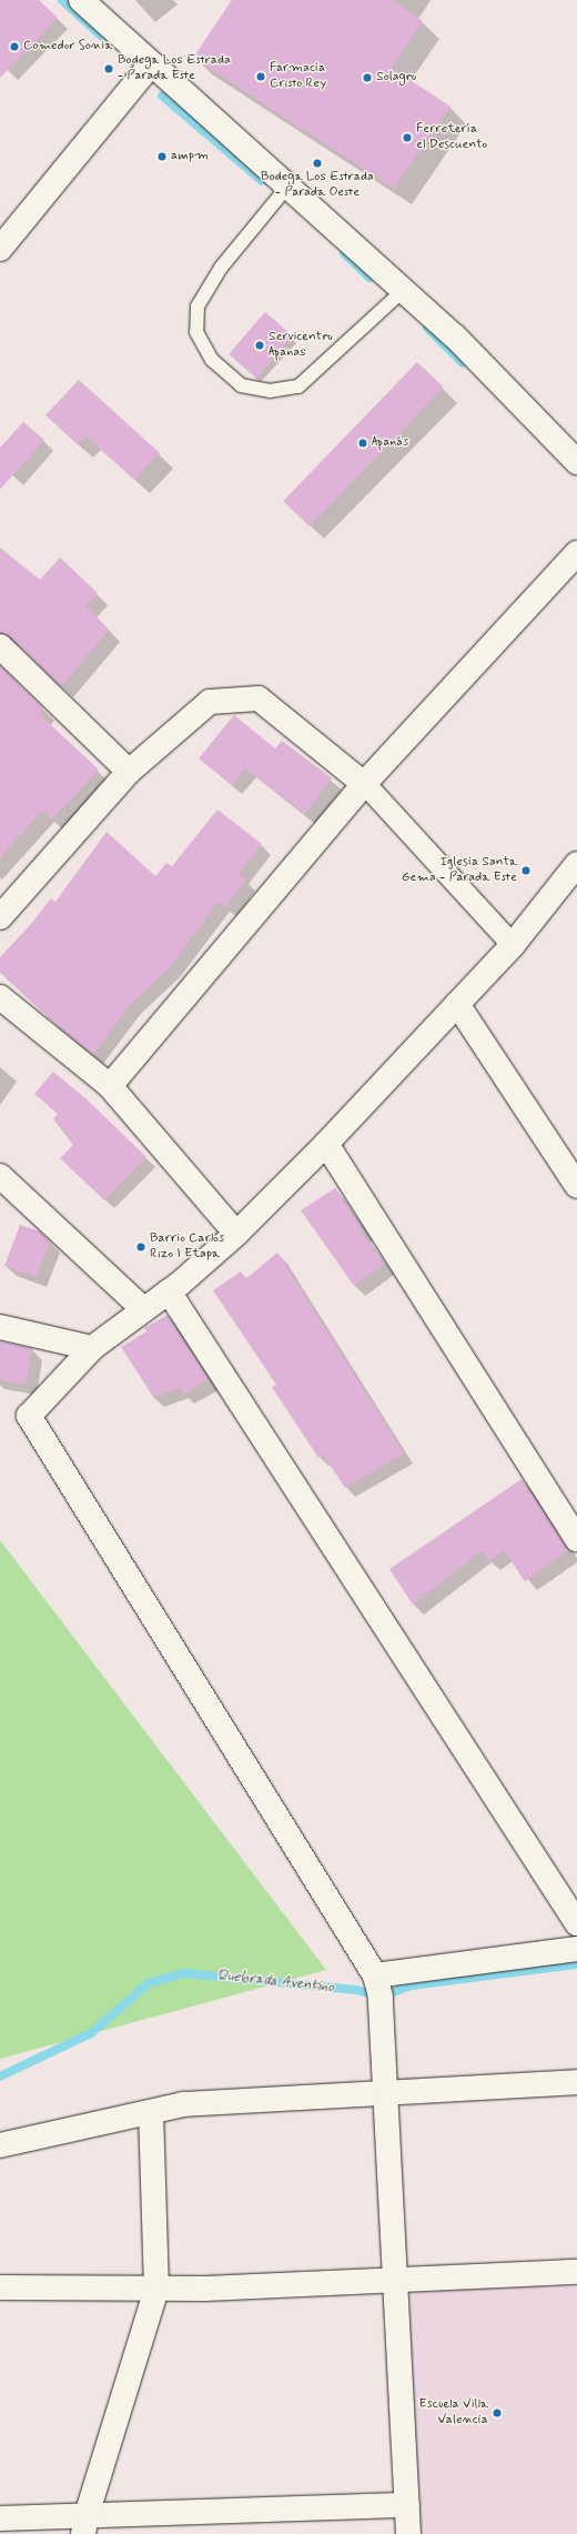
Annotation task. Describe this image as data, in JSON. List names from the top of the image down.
{
  "water": ["Quebrada Aventino"],
  "places": [
    "Comedor Sonia",
    "Bodega Los Estrada - Parada Este",
    "Farmacia Cristo Rey",
    "Solagro",
    "Ferretería el Descuento",
    "ampm",
    "Bodega Los Estrada - Parada Oeste",
    "Servicentro Apanas",
    "Apanás",
    "Iglesia Santa Gema - Parada Este",
    "Barrio Carlos Rizo I Etapa",
    "Escuela Villa Valencia"
  ]
}
